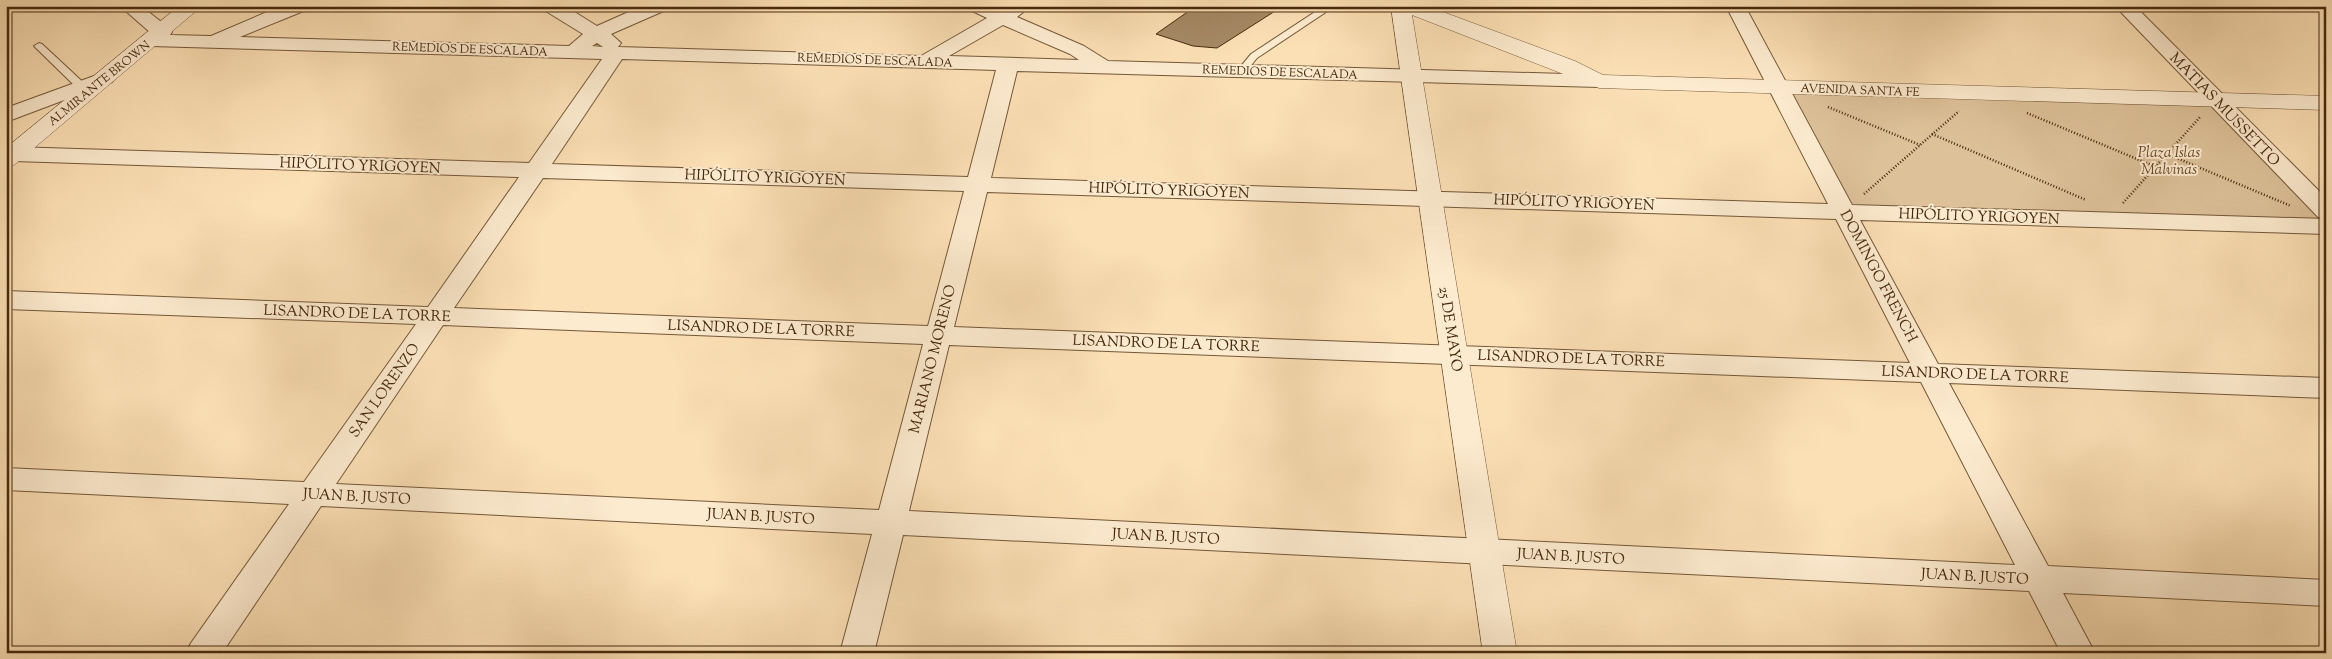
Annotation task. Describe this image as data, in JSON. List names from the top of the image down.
{
  "streets": {
    "street": [
      "REMEDIOS DE ESCALADA",
      "ALMIRANTE BROWN",
      "AVENIDA SANTA FE",
      "MATIAS MUSSETTO",
      "HIPÓLITO YRIGOYEN",
      "DOMINGO FRENCH",
      "LISANDRO DE LA TORRE",
      "25 DE MAYO",
      "MARIANO MORENO",
      "SAN LORENZO",
      "JUAN B. JUSTO"
    ]
  },
  "crossings": [
    ["REMEDIOS DE ESCALADA", "ALMIRANTE BROWN"],
    ["REMEDIOS DE ESCALADA", "AVENIDA SANTA FE"],
    ["REMEDIOS DE ESCALADA", "25 DE MAYO"],
    ["REMEDIOS DE ESCALADA", "MARIANO MORENO"],
    ["REMEDIOS DE ESCALADA", "SAN LORENZO"],
    ["ALMIRANTE BROWN", "HIPÓLITO YRIGOYEN"],
    ["AVENIDA SANTA FE", "MATIAS MUSSETTO"],
    ["AVENIDA SANTA FE", "DOMINGO FRENCH"],
    ["HIPÓLITO YRIGOYEN", "DOMINGO FRENCH"],
    ["HIPÓLITO YRIGOYEN", "25 DE MAYO"],
    ["HIPÓLITO YRIGOYEN", "MARIANO MORENO"],
    ["HIPÓLITO YRIGOYEN", "SAN LORENZO"],
    ["DOMINGO FRENCH", "LISANDRO DE LA TORRE"],
    ["DOMINGO FRENCH", "JUAN B. JUSTO"],
    ["LISANDRO DE LA TORRE", "25 DE MAYO"],
    ["LISANDRO DE LA TORRE", "MARIANO MORENO"],
    ["LISANDRO DE LA TORRE", "SAN LORENZO"],
    ["25 DE MAYO", "JUAN B. JUSTO"],
    ["MARIANO MORENO", "JUAN B. JUSTO"],
    ["SAN LORENZO", "JUAN B. JUSTO"]
  ],
  "parks": ["Plaza Islas Malvinas"]
}
